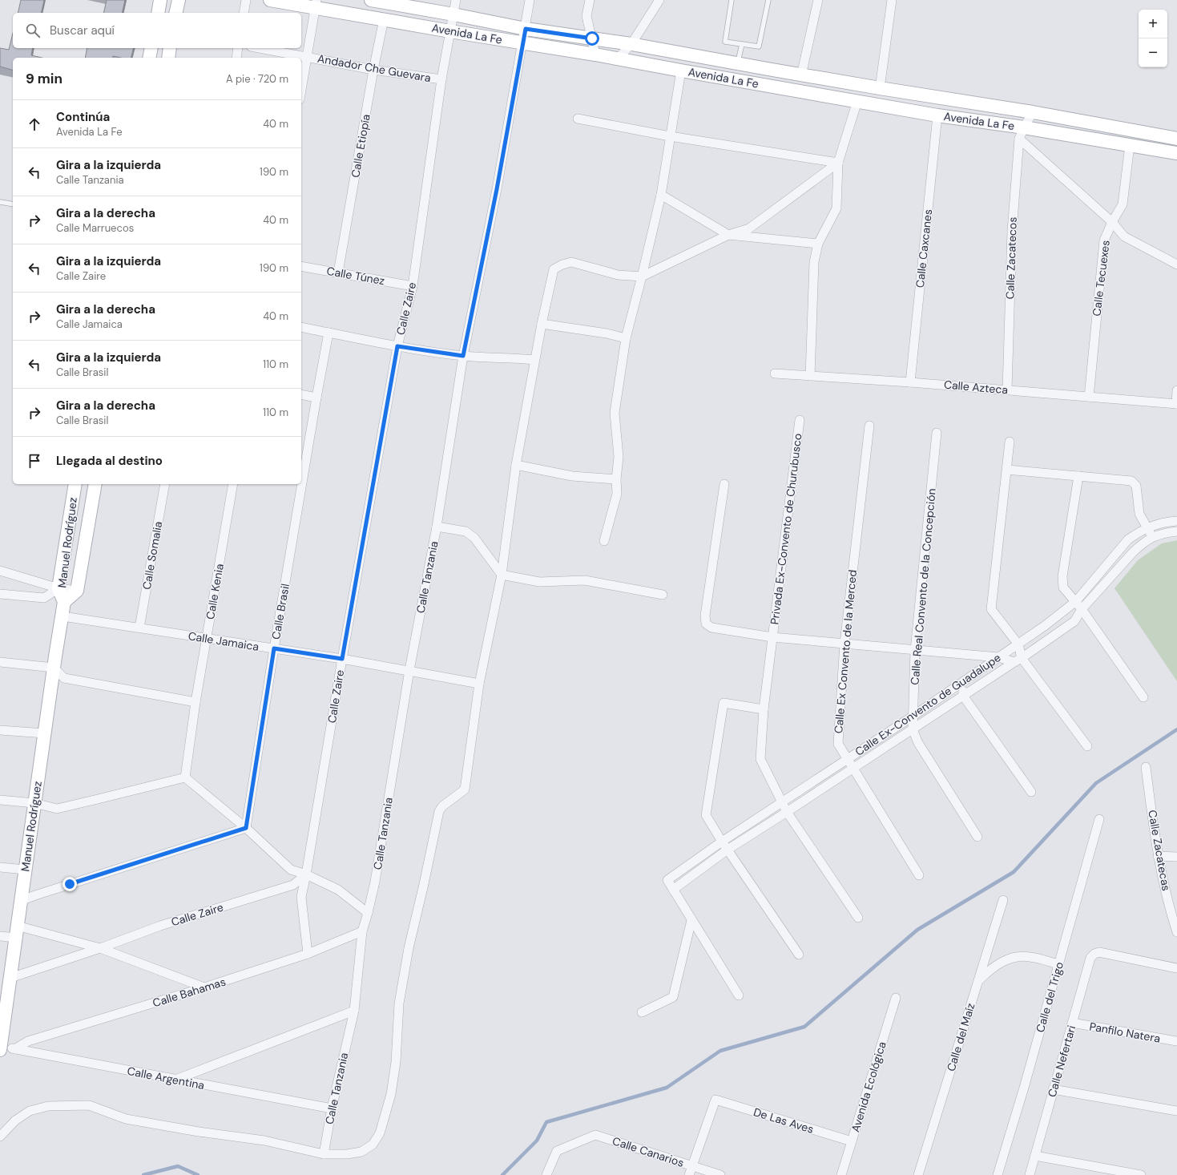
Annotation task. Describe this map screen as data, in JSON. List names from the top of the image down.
{
  "streets": {
    "street": [
      "Avenida La Fe",
      "Andador Che Guevara",
      "Calle Etiopía",
      "Calle Caxcanes",
      "Calle Zacatecos",
      "Calle Túnez",
      "Calle Tecuexes",
      "Calle Zaire",
      "Calle Azteca",
      "Privada Ex-Convento de Churubusco",
      "Manuel Rodríguez",
      "Calle Somalia",
      "Calle Tanzania",
      "Calle Real Convento de la Concepción",
      "Calle Kenia",
      "Calle Brasil",
      "Calle Jamaica",
      "Calle Ex Convento de la Merced",
      "Calle Ex-Convento de Guadalupe",
      "Calle Zacatecas",
      "Calle Bahamas",
      "Calle del Trigo",
      "Panfilo Natera",
      "Calle del Maíz",
      "Calle Nefertari",
      "Calle Argentina",
      "Avenida Ecológica",
      "De Las Aves",
      "Calle Canarios"
    ]
  },
  "crossings": [
    ["Avenida La Fe", "Calle Etiopía"],
    ["Avenida La Fe", "Calle Caxcanes"],
    ["Avenida La Fe", "Calle Zacatecos"],
    ["Avenida La Fe", "Calle Tecuexes"],
    ["Avenida La Fe", "Calle Zaire"],
    ["Avenida La Fe", "Calle Tanzania"],
    ["Andador Che Guevara", "Calle Etiopía"],
    ["Andador Che Guevara", "Calle Zaire"],
    ["Calle Etiopía", "Calle Túnez"],
    ["Calle Caxcanes", "Calle Azteca"],
    ["Calle Zacatecos", "Calle Azteca"],
    ["Calle Túnez", "Calle Zaire"],
    ["Calle Tecuexes", "Calle Azteca"],
    ["Calle Zaire", "Manuel Rodríguez"],
    ["Calle Zaire", "Calle Jamaica"],
    ["Privada Ex-Convento de Churubusco", "Calle Ex-Convento de Guadalupe"],
    ["Manuel Rodríguez", "Calle Jamaica"],
    ["Manuel Rodríguez", "Calle Argentina"],
    ["Calle Somalia", "Calle Jamaica"],
    ["Calle Tanzania", "Calle Jamaica"],
    ["Calle Tanzania", "Calle Bahamas"],
    ["Calle Tanzania", "Calle Argentina"],
    ["Calle Real Convento de la Concepción", "Calle Ex-Convento de Guadalupe"],
    ["Calle Kenia", "Calle Jamaica"],
    ["Calle Brasil", "Calle Jamaica"],
    ["Calle Ex Convento de la Merced", "Calle Ex-Convento de Guadalupe"],
    ["Calle Bahamas", "Calle Argentina"],
    ["Panfilo Natera", "Calle Nefertari"],
    ["Avenida Ecológica", "De Las Aves"],
    ["De Las Aves", "Calle Canarios"]
  ],
  "page": {
    "map_buttons": ["+", "−"],
    "search": "Buscar aquí",
    "heading": ["9 min", "A pie · 720 m"],
    "list": [
      ["Continúa", "Avenida La Fe", "40 m"],
      ["Gira a la izquierda", "Calle Tanzania", "190 m"],
      ["Gira a la derecha", "Calle Marruecos", "40 m"],
      ["Gira a la izquierda", "Calle Zaire", "190 m"],
      ["Gira a la derecha", "Calle Jamaica", "40 m"],
      ["Gira a la izquierda", "Calle Brasil", "110 m"],
      ["Gira a la derecha", "Calle Brasil", "110 m"],
      "Llegada al destino"
    ]
  }
}
